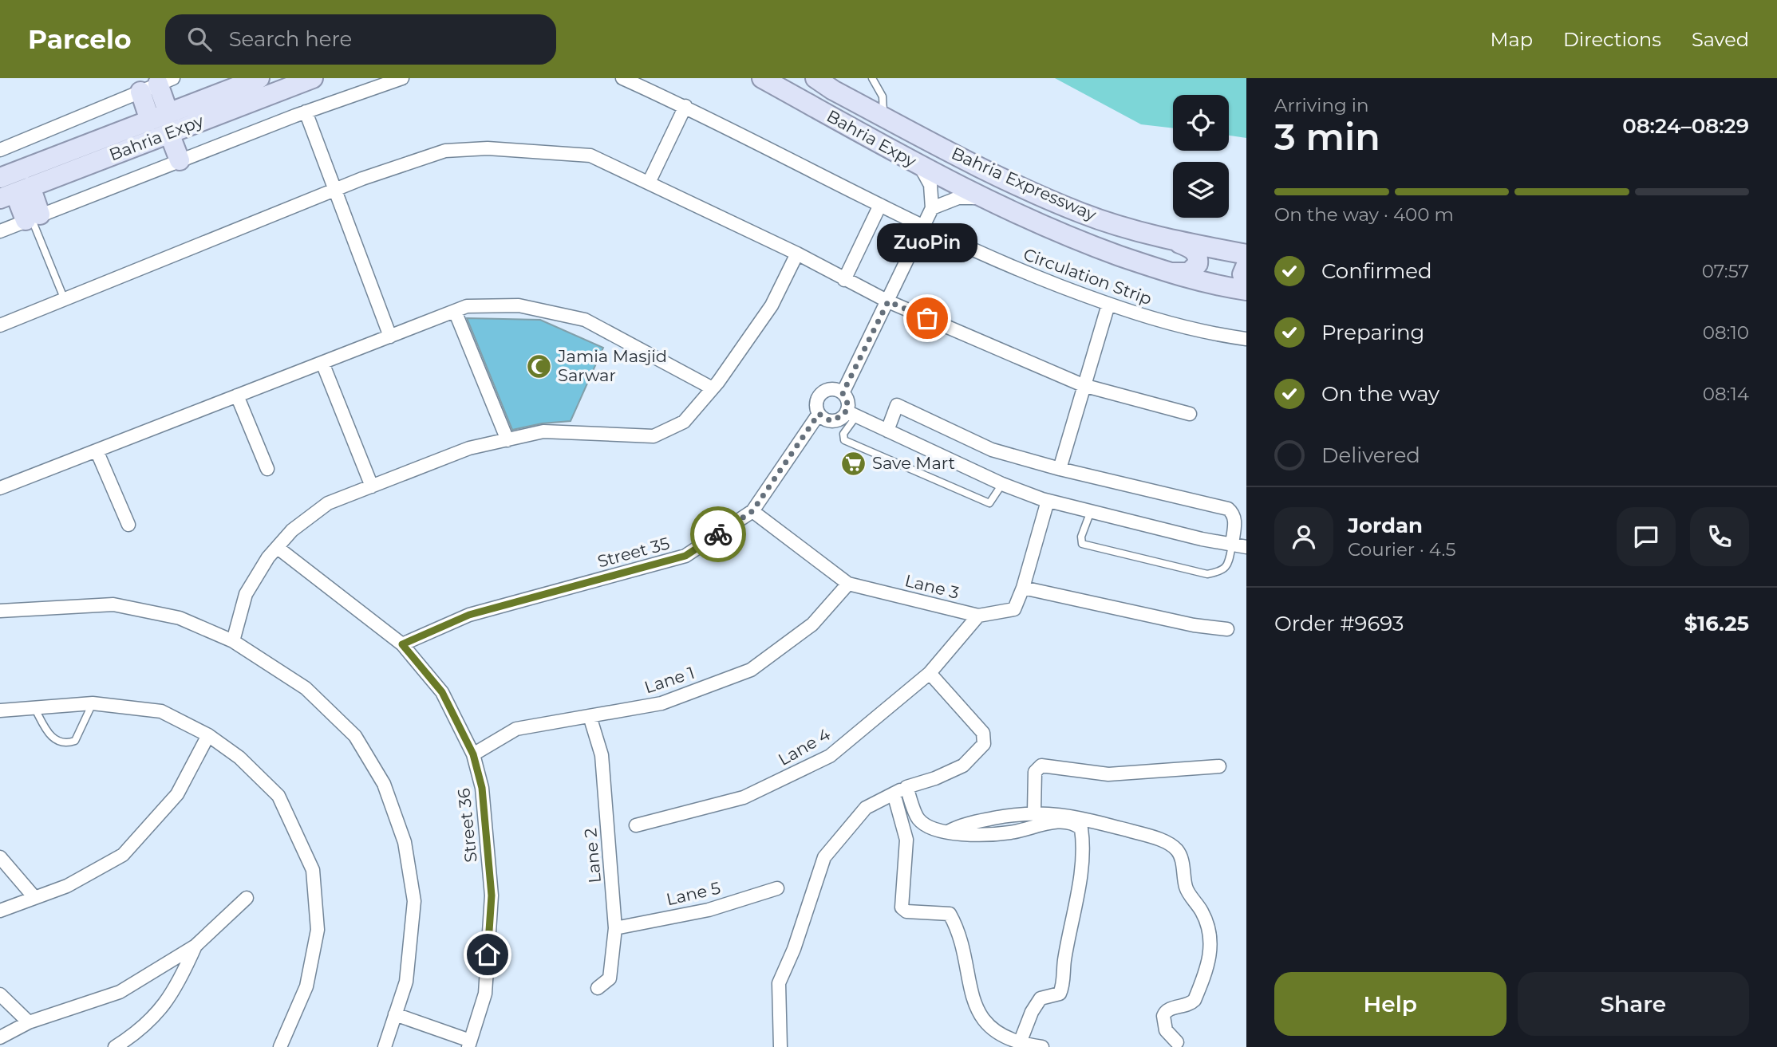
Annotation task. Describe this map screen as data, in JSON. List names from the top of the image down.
{
  "streets": {
    "main road": ["Bahria Expy", "Bahria Expressway"],
    "street": [
      "Circulation Strip",
      "Street 35",
      "Lane 3",
      "Lane 1",
      "Lane 4",
      "Street 36",
      "Lane 2",
      "Lane 5"
    ]
  },
  "crossings": [
    ["Bahria Expy", "Bahria Expressway"],
    ["Street 35", "Lane 3"],
    ["Street 35", "Street 36"],
    ["Lane 3", "Lane 1"],
    ["Lane 3", "Lane 4"],
    ["Lane 1", "Street 36"],
    ["Lane 1", "Lane 2"],
    ["Lane 2", "Lane 5"]
  ],
  "places": {
    "other": ["ZuoPin"],
    "mosque": ["Jamia Masjid Sarwar"],
    "supermarket": ["Save Mart"]
  },
  "page": {
    "header": "Parcelo",
    "search": "Search here",
    "nav": ["Map", "Directions", "Saved"],
    "heading": ["3 min", "Arriving in", "08:24–08:29"],
    "panel": [
      "Jordan",
      "Courier · 4.5",
      "Order #9693",
      "$16.25"
    ],
    "bar": "On the way · 400 m",
    "bubble": "ZuoPin",
    "list": [
      ["Confirmed", "07:57"],
      ["Preparing", "08:10"],
      ["On the way", "08:14"],
      "Delivered"
    ],
    "buttons": ["Help", "Share"]
  }
}
